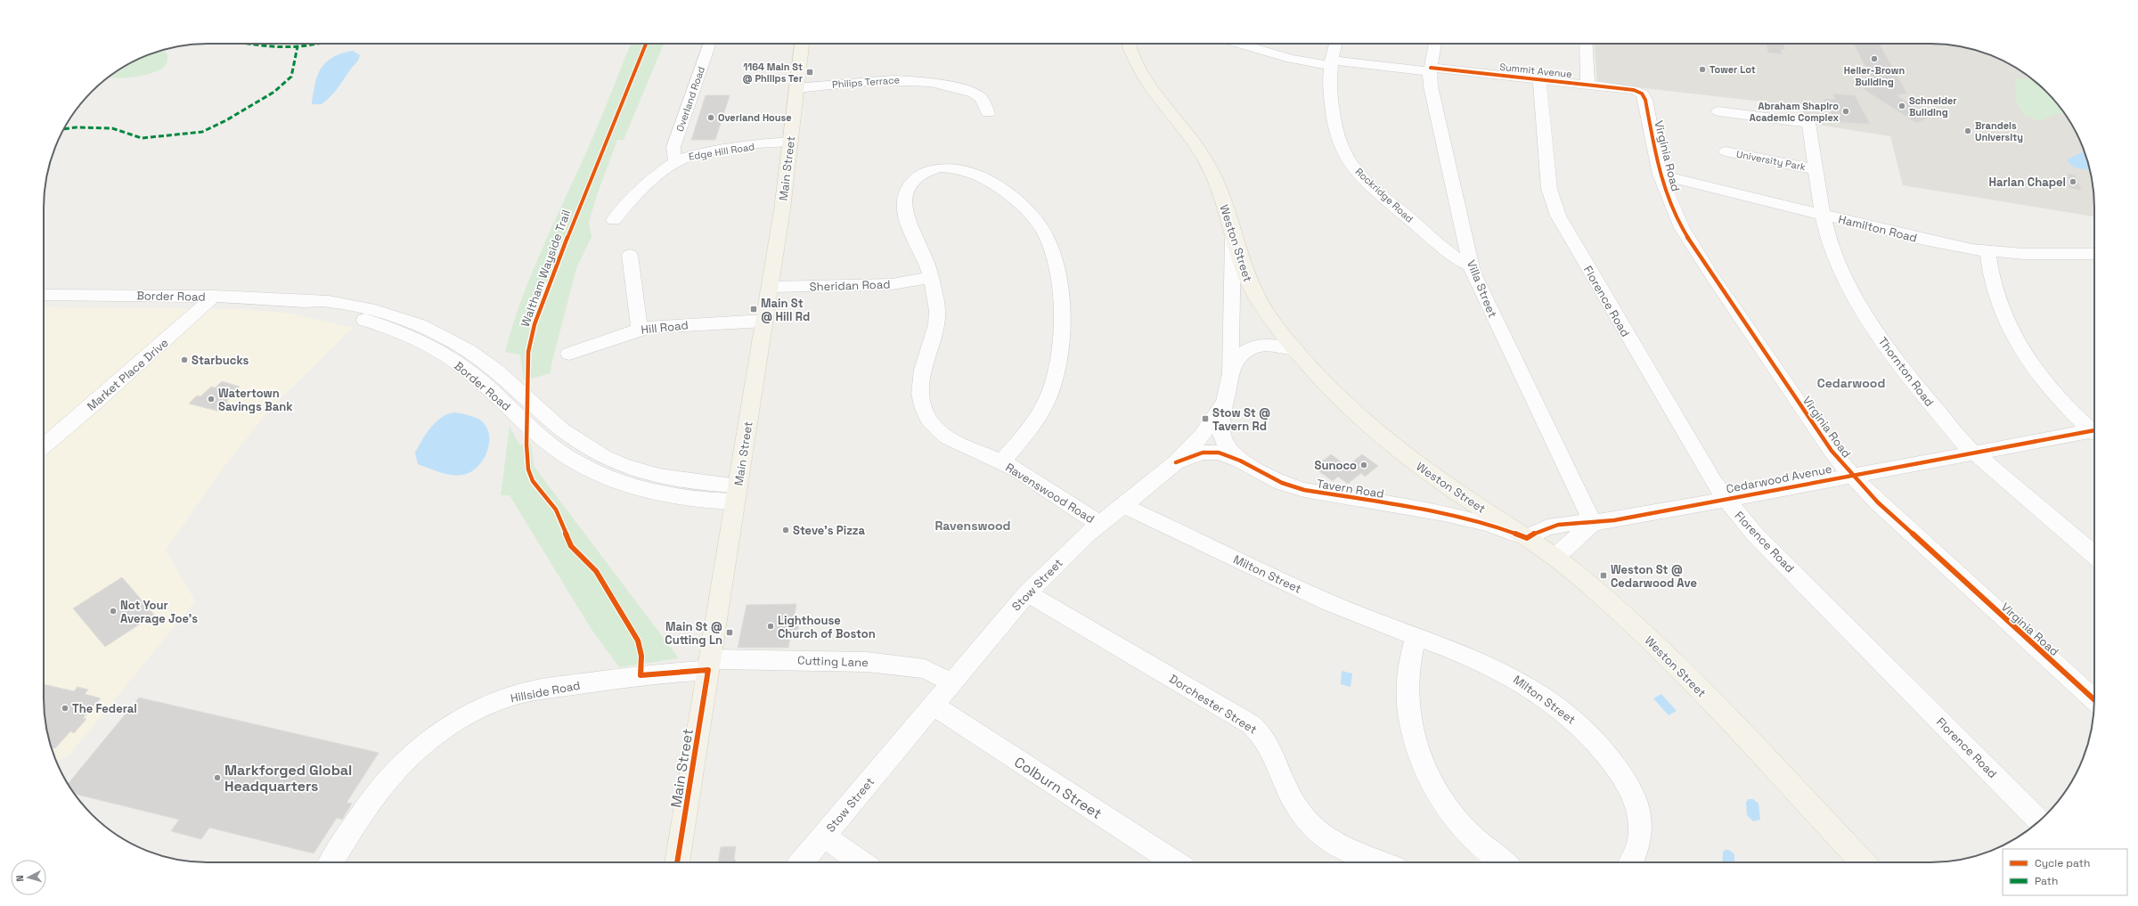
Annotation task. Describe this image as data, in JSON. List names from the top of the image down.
{
  "streets": {
    "main road": ["Main Street", "Weston Street"],
    "street": [
      "Summit Avenue",
      "Philips Terrace",
      "Overland Road",
      "Edge Hill Road",
      "Virginia Road",
      "University Park",
      "Rockridge Road",
      "Hamilton Road",
      "Sheridan Road",
      "Villa Street",
      "Border Road",
      "Florence Road",
      "Hill Road",
      "Thornton Road",
      "Market Place Drive",
      "Cedarwood Avenue",
      "Tavern Road",
      "Ravenswood Road",
      "Milton Street",
      "Stow Street",
      "Cutting Lane",
      "Hillside Road",
      "Dorchester Street",
      "Colburn Street"
    ],
    "cycle path": ["Waltham Wayside Trail"]
  },
  "crossings": [
    ["Summit Avenue", "Virginia Road"],
    ["Summit Avenue", "Rockridge Road"],
    ["Summit Avenue", "Villa Street"],
    ["Summit Avenue", "Florence Road"],
    ["Philips Terrace", "Main Street"],
    ["Overland Road", "Edge Hill Road"],
    ["Edge Hill Road", "Main Street"],
    ["Virginia Road", "Hamilton Road"],
    ["Virginia Road", "Cedarwood Avenue"],
    ["University Park", "Thornton Road"],
    ["Main Street", "Sheridan Road"],
    ["Main Street", "Border Road"],
    ["Main Street", "Hill Road"],
    ["Main Street", "Cutting Lane"],
    ["Main Street", "Hillside Road"],
    ["Rockridge Road", "Villa Street"],
    ["Hamilton Road", "Thornton Road"],
    ["Weston Street", "Cedarwood Avenue"],
    ["Weston Street", "Tavern Road"],
    ["Weston Street", "Stow Street"],
    ["Sheridan Road", "Ravenswood Road"],
    ["Villa Street", "Cedarwood Avenue"],
    ["Border Road", "Market Place Drive"],
    ["Florence Road", "Cedarwood Avenue"],
    ["Thornton Road", "Cedarwood Avenue"],
    ["Cedarwood Avenue", "Tavern Road"],
    ["Tavern Road", "Stow Street"],
    ["Ravenswood Road", "Stow Street"],
    ["Milton Street", "Stow Street"],
    ["Stow Street", "Cutting Lane"],
    ["Stow Street", "Dorchester Street"],
    ["Stow Street", "Colburn Street"],
    ["Cutting Lane", "Hillside Road"]
  ],
  "districts": ["Cedarwood", "Ravenswood"],
  "places": {
    "other": [
      "Heller-Brown Building",
      "Tower Lot",
      "Schneider Building",
      "Abraham Shapiro Academic Complex",
      "Overland House",
      "Brandeis University",
      "Harlan Chapel",
      "Starbucks",
      "Watertown Savings Bank",
      "Sunoco",
      "Steve's Pizza",
      "Not Your Average Joe's",
      "Lighthouse Church of Boston",
      "The Federal",
      "Markforged Global Headquarters"
    ],
    "transit": [
      "1164 Main St @ Philips Ter",
      "Main St @ Hill Rd",
      "Stow St @ Tavern Rd",
      "Weston St @ Cedarwood Ave",
      "Main St @ Cutting Ln"
    ]
  },
  "legend": ["Cycle path", "Path"],
  "north": "left"
}
